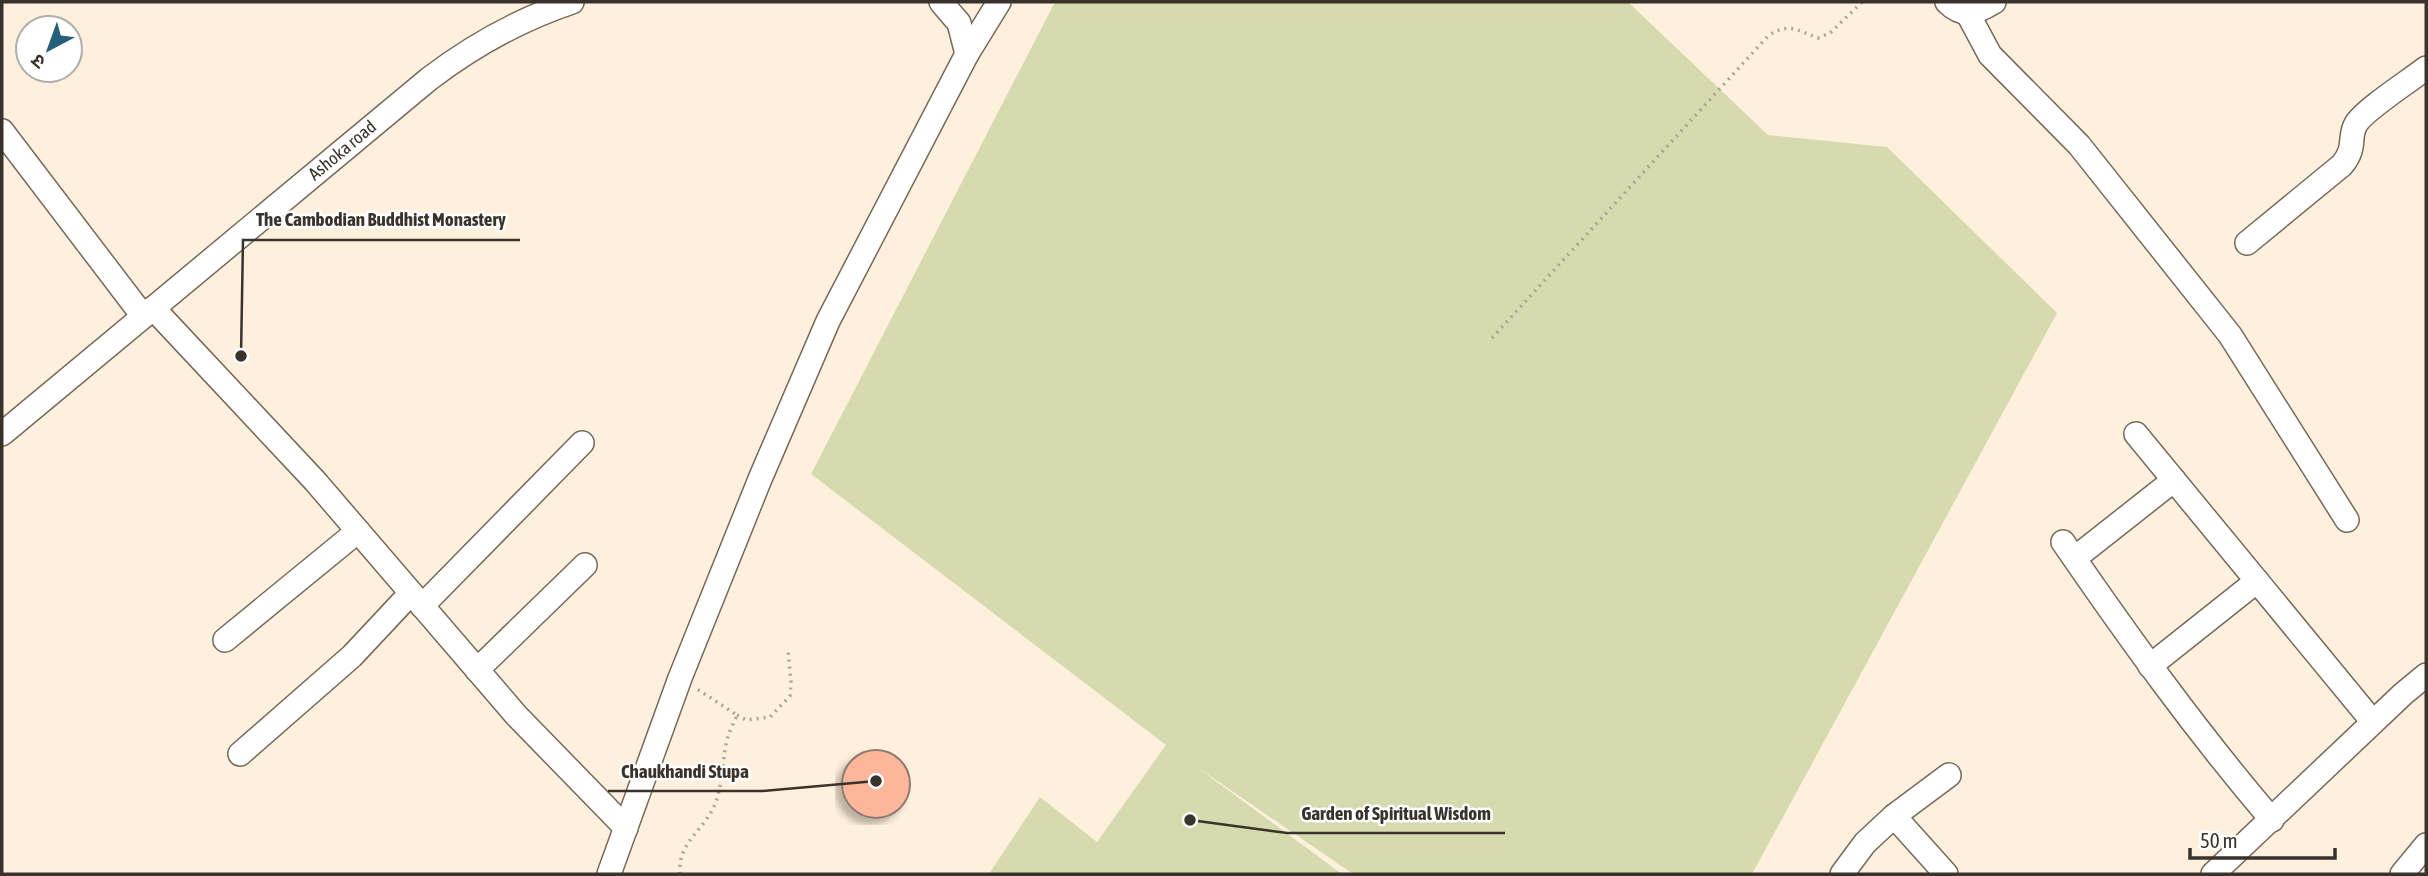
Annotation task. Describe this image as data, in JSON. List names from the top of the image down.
{
  "streets": {
    "street": ["Ashoka road"]
  },
  "places": ["The Cambodian Buddhist Monastery", "Chaukhandi Stupa", "Garden of Spiritual Wisdom"],
  "scale_bar": "50 m",
  "north": "bottom left"
}
